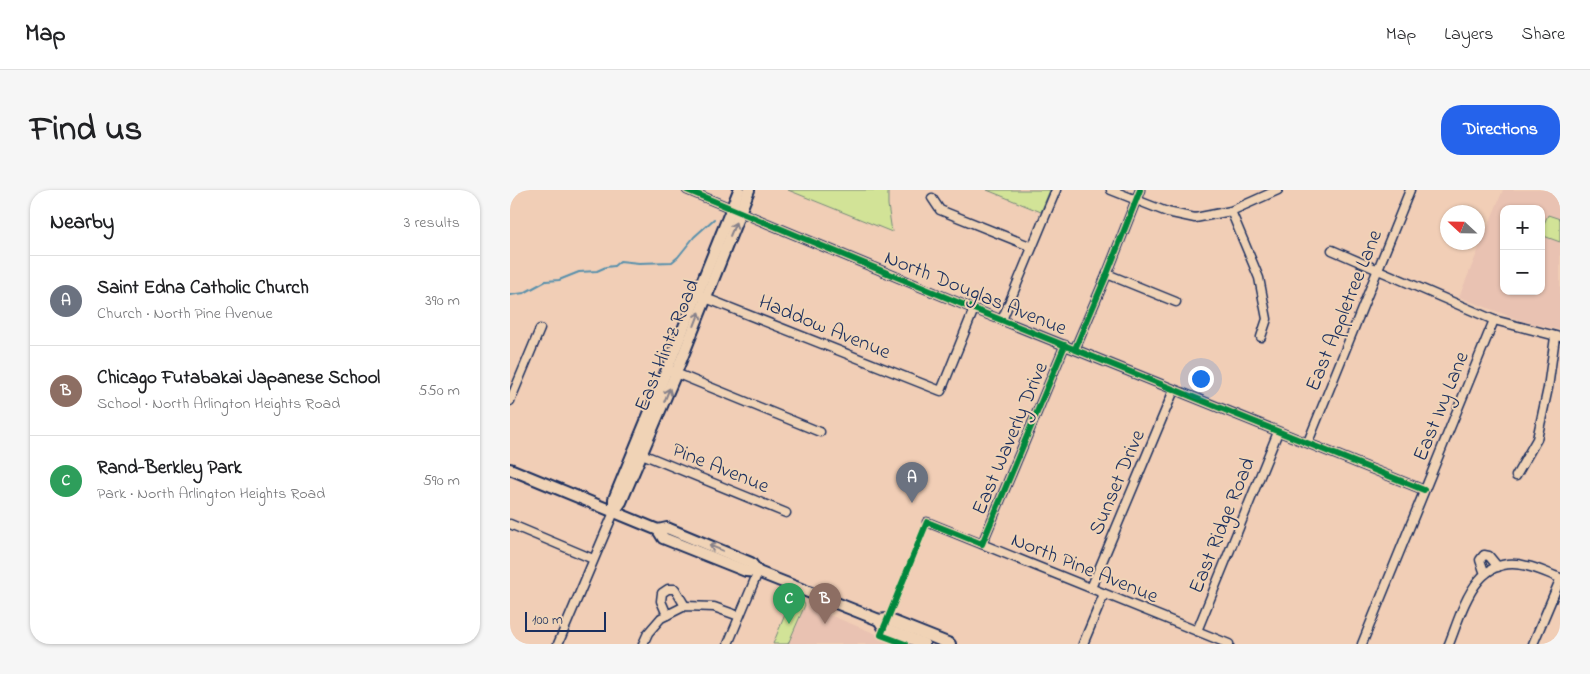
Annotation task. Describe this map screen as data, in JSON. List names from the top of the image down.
{
  "streets": {
    "main road": ["East Hintz Road"],
    "street": [
      "North Douglas Avenue",
      "East Appletree Lane",
      "Haddow Avenue",
      "East Ivy Lane",
      "East Waverly Drive",
      "Pine Avenue",
      "Sunset Drive",
      "East Ridge Road",
      "North Pine Avenue"
    ]
  },
  "crossings": [
    ["North Douglas Avenue", "East Appletree Lane"],
    ["North Douglas Avenue", "Haddow Avenue"],
    ["North Douglas Avenue", "East Hintz Road"],
    ["North Douglas Avenue", "East Ivy Lane"],
    ["North Douglas Avenue", "East Waverly Drive"],
    ["North Douglas Avenue", "Sunset Drive"],
    ["North Douglas Avenue", "East Ridge Road"],
    ["Haddow Avenue", "East Hintz Road"],
    ["East Hintz Road", "Pine Avenue"],
    ["East Waverly Drive", "North Pine Avenue"],
    ["Sunset Drive", "North Pine Avenue"],
    ["East Ridge Road", "North Pine Avenue"]
  ],
  "scale_bar": "100 m",
  "north": "left",
  "page": {
    "header": "Map",
    "nav": ["Map", "Layers", "Share"],
    "title": "Find us",
    "buttons": "Directions",
    "heading": ["Nearby", "3 results"],
    "map_buttons": ["+", "−"],
    "list": [
      {
        "mark": "A",
        "name": "Saint Edna Catholic Church",
        "note": "Church · North Pine Avenue",
        "value": "390 m"
      },
      {
        "mark": "B",
        "name": "Chicago Futabakai Japanese School",
        "note": "School · North Arlington Heights Road",
        "value": "550 m"
      },
      {
        "mark": "C",
        "name": "Rand-Berkley Park",
        "note": "Park · North Arlington Heights Road",
        "value": "590 m"
      }
    ],
    "pins": ["A", "B", "C"],
    "scale": "100 m"
  }
}
